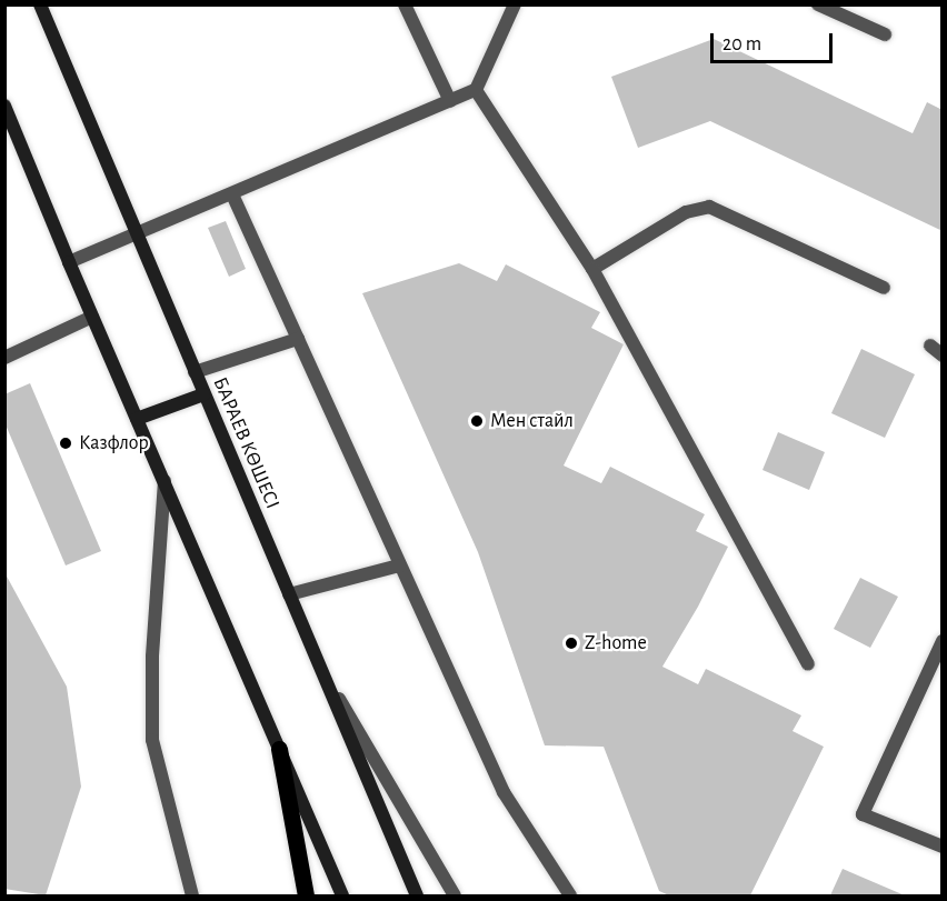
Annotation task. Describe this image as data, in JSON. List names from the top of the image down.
{
  "streets": {
    "main road": ["БАРАЕВ КӨШЕСІ"]
  },
  "places": ["Мен стайл", "Казфлор", "Z-home"],
  "scale_bar": "20 m"
}
